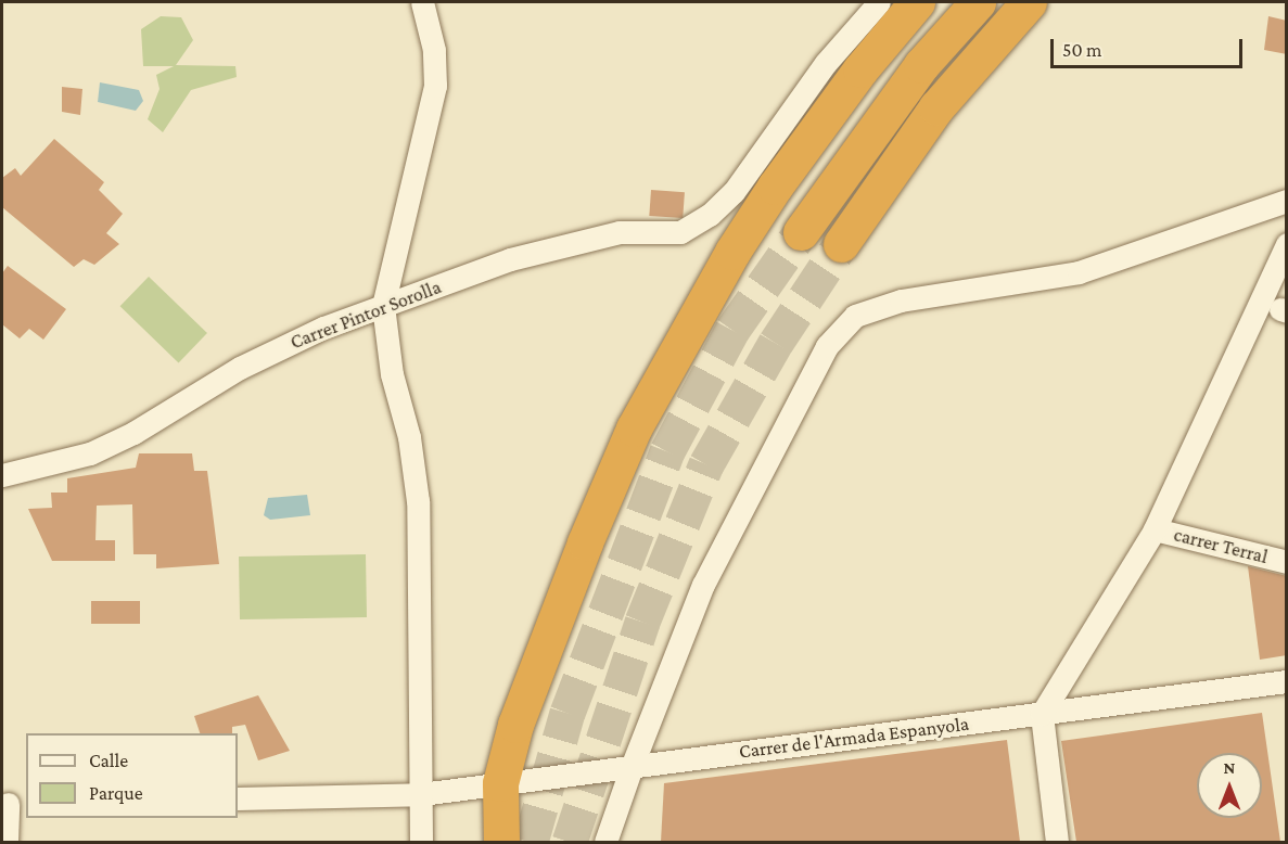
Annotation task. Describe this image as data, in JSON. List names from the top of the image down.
{
  "streets": {
    "street": ["Carrer Pintor Sorolla", "carrer Terral", "Carrer de l'Armada Espanyola"]
  },
  "legend": ["Calle", "Parque"],
  "scale_bar": "50 m",
  "north": "top"
}
